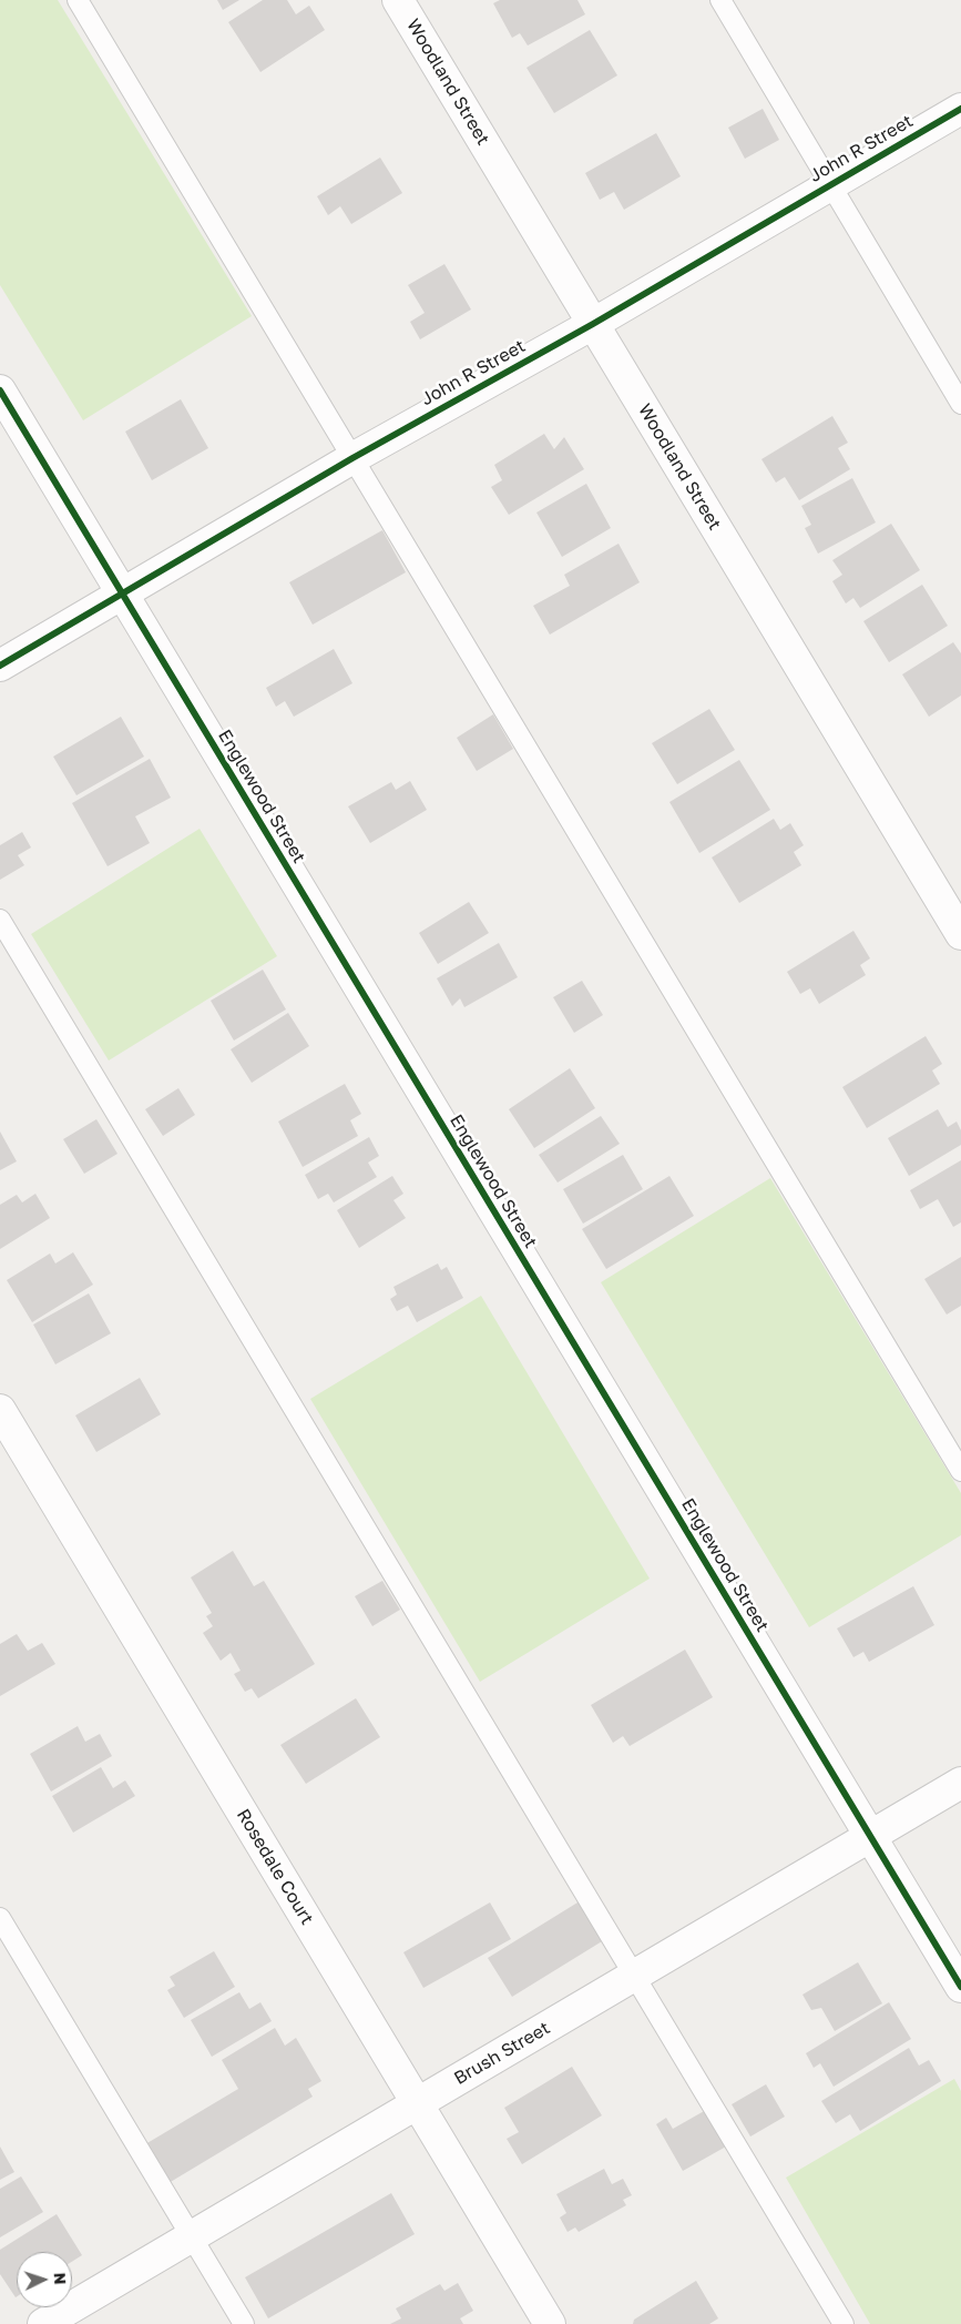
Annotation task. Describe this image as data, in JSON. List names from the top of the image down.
{
  "streets": {
    "street": [
      "Woodland Street",
      "John R Street",
      "Englewood Street",
      "Rosedale Court",
      "Brush Street"
    ]
  },
  "crossings": [
    ["Woodland Street", "John R Street"],
    ["John R Street", "Englewood Street"],
    ["Englewood Street", "Brush Street"],
    ["Rosedale Court", "Brush Street"]
  ],
  "north": "right"
}
